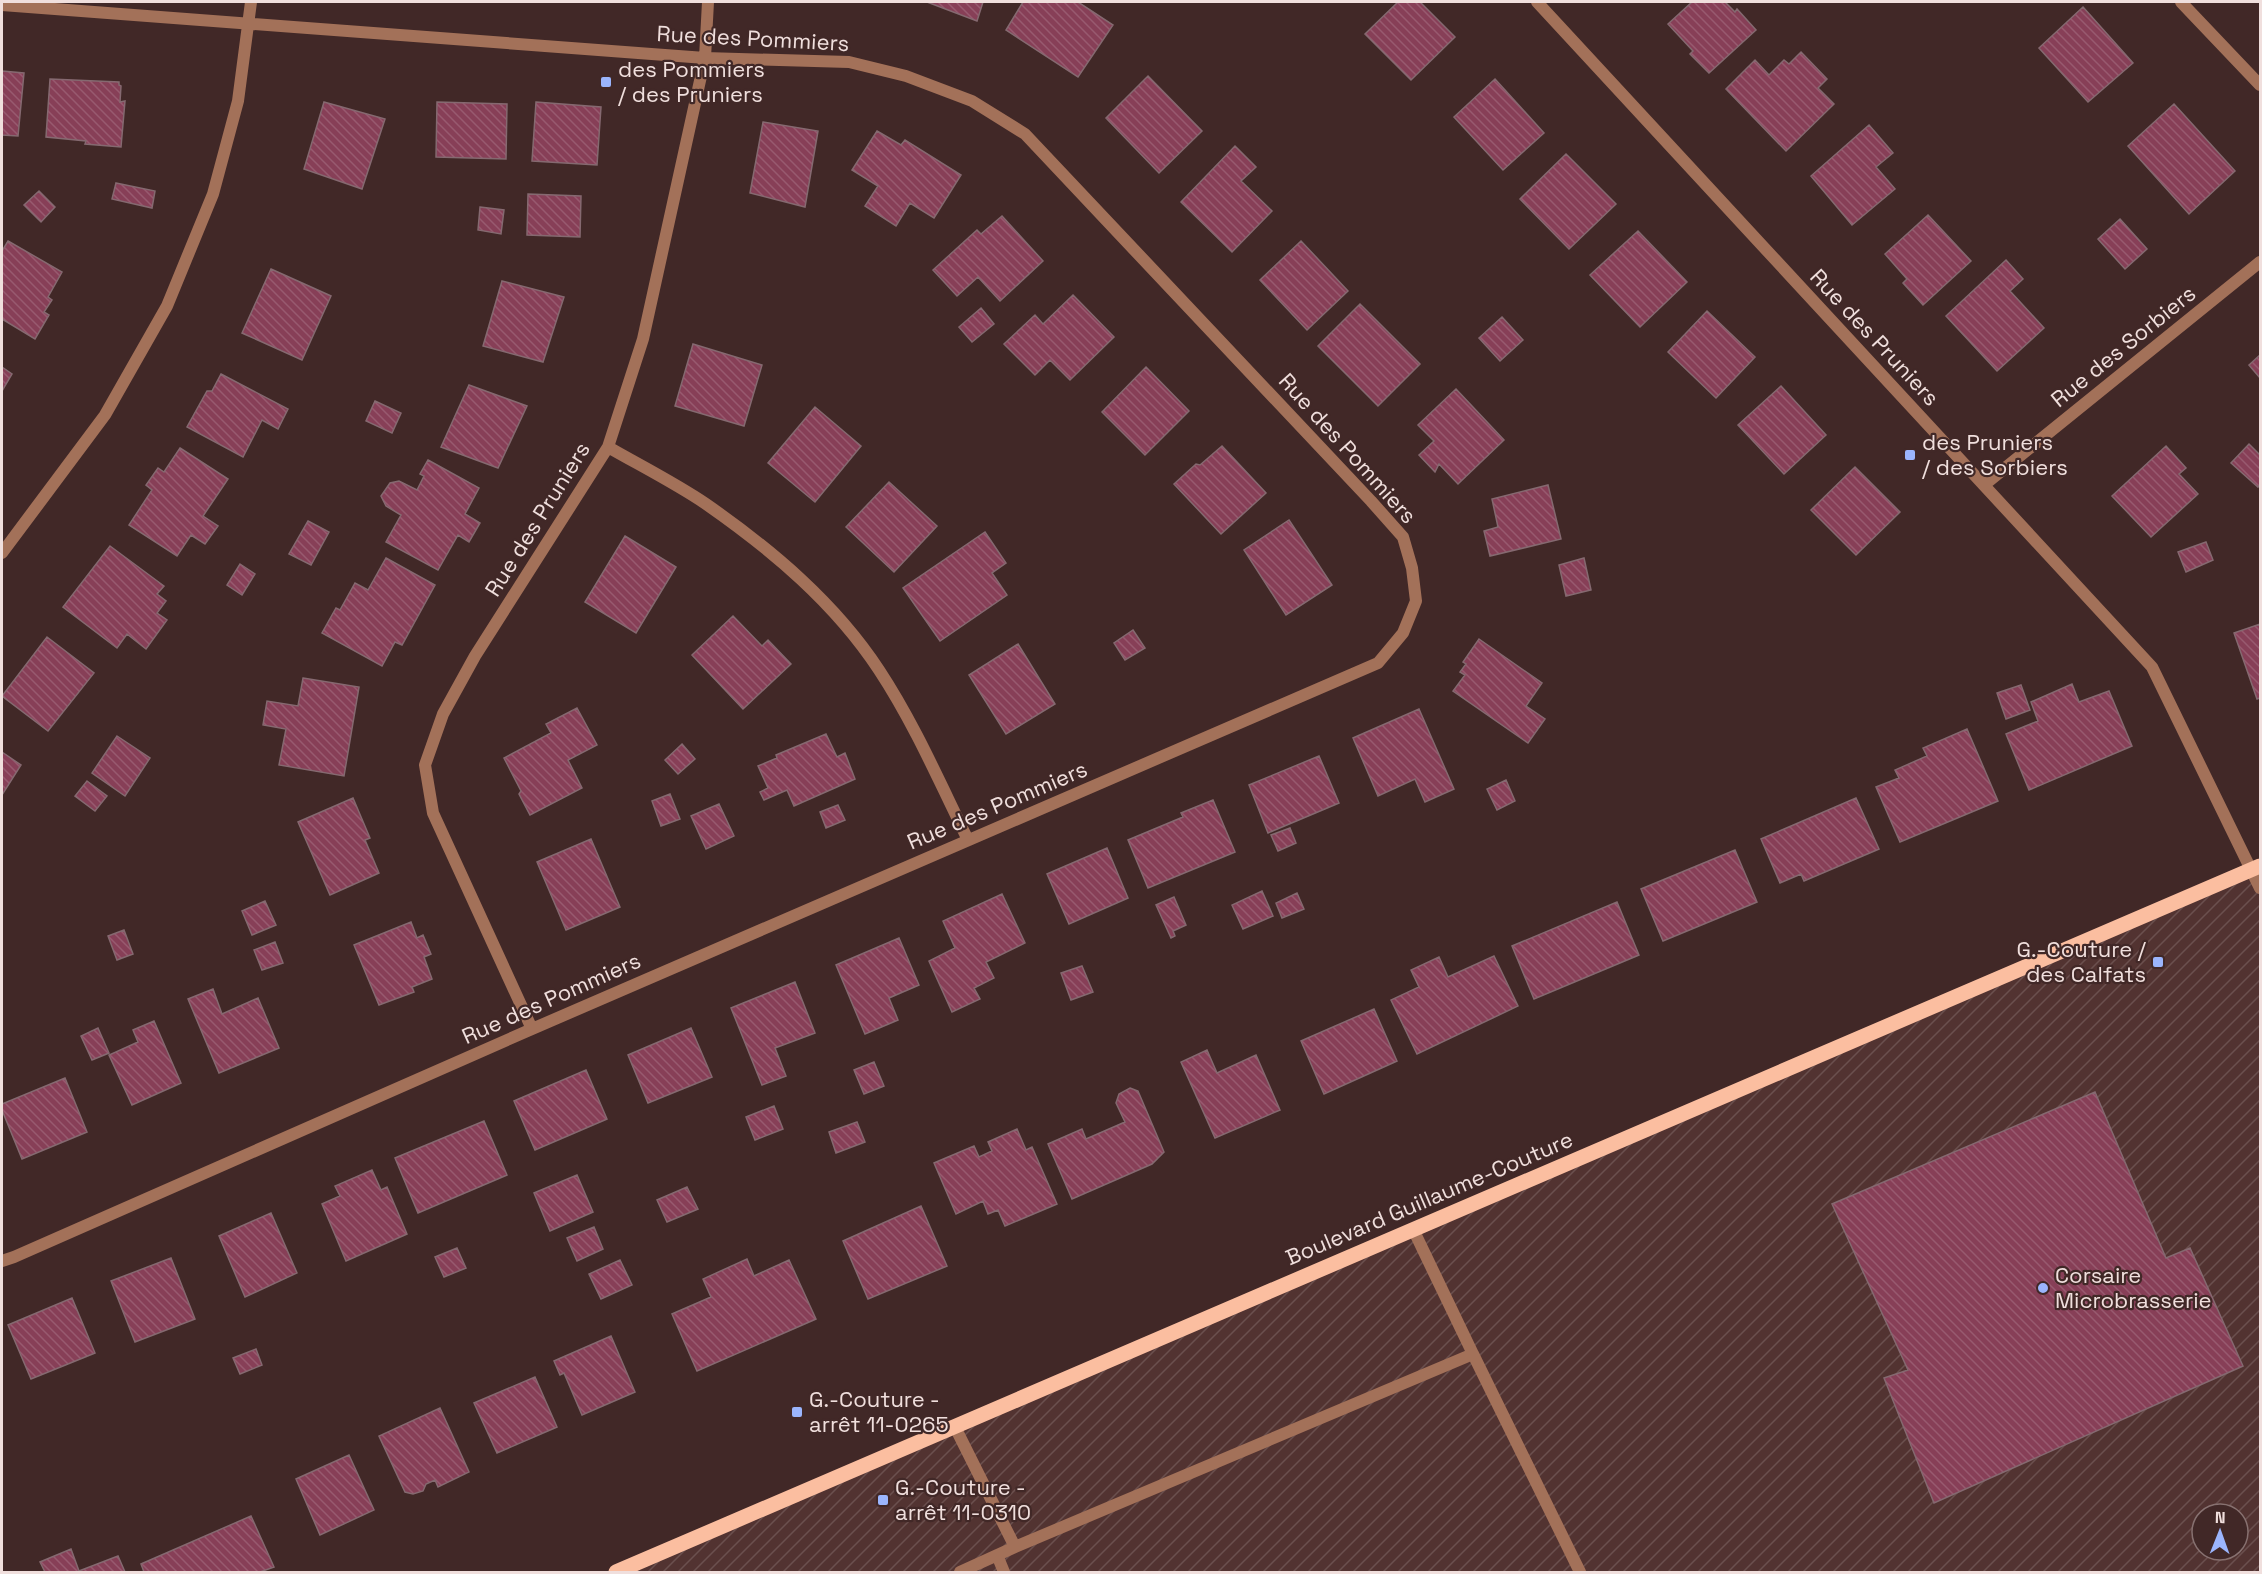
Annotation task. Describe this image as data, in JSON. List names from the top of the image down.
{
  "streets": {
    "main road": ["Boulevard Guillaume-Couture"],
    "street": ["Rue des Pommiers", "Rue des Pruniers", "Rue des Sorbiers"]
  },
  "crossings": [
    ["Rue des Pommiers", "Rue des Pruniers"],
    ["Rue des Pruniers", "Rue des Sorbiers"],
    ["Rue des Pruniers", "Boulevard Guillaume-Couture"]
  ],
  "places": {
    "transit": [
      "des Pommiers / des Pruniers",
      "des Pruniers / des Sorbiers",
      "G.-Couture / des Calfats",
      "G.-Couture - arrêt 11-0265",
      "G.-Couture - arrêt 11-0310"
    ],
    "other": ["Corsaire Microbrasserie"]
  },
  "north": "top"
}
